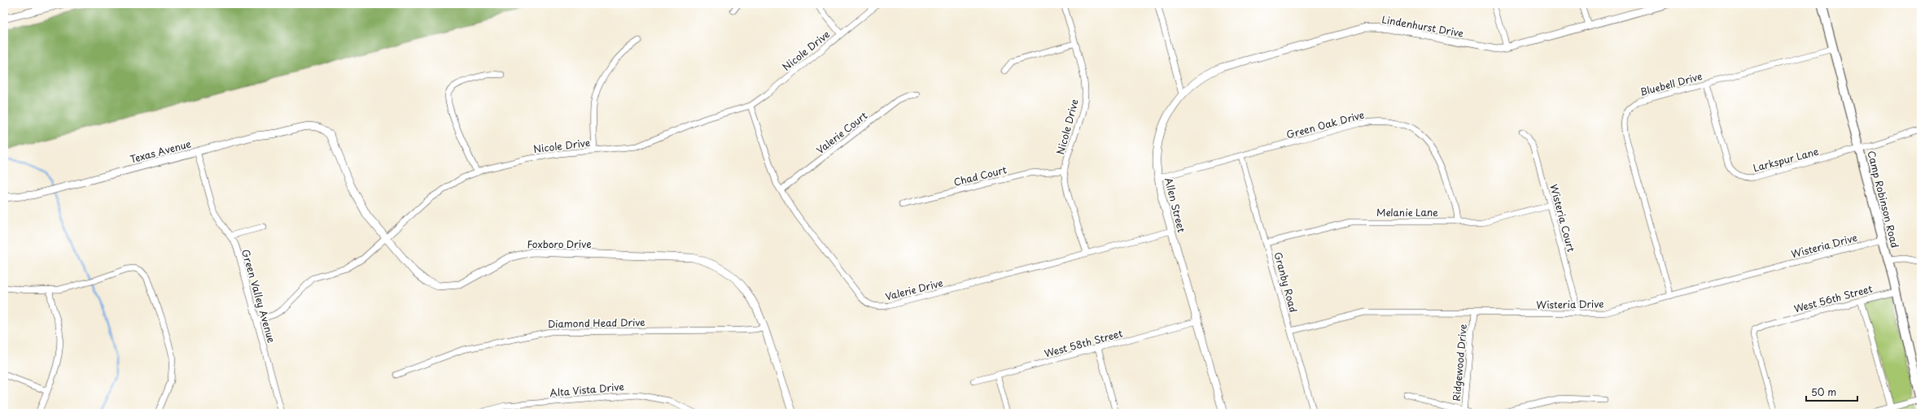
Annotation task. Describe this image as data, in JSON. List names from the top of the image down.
{
  "streets": {
    "main road": ["Camp Robinson Road"],
    "street": [
      "Lindenhurst Drive",
      "Nicole Drive",
      "Bluebell Drive",
      "Green Oak Drive",
      "Valerie Court",
      "Texas Avenue",
      "Larkspur Lane",
      "Chad Court",
      "Allen Street",
      "Melanie Lane",
      "Wisteria Court",
      "Foxboro Drive",
      "Wisteria Drive",
      "Granby Road",
      "Valerie Drive",
      "Green Valley Avenue",
      "West 56th Street",
      "Diamond Head Drive",
      "West 58th Street",
      "Ridgewood Drive",
      "Alta Vista Drive"
    ]
  },
  "crossings": [
    ["Lindenhurst Drive", "Allen Street"],
    ["Nicole Drive", "Chad Court"],
    ["Nicole Drive", "Foxboro Drive"],
    ["Nicole Drive", "Valerie Drive"],
    ["Nicole Drive", "Green Valley Avenue"],
    ["Bluebell Drive", "Larkspur Lane"],
    ["Bluebell Drive", "Camp Robinson Road"],
    ["Bluebell Drive", "Wisteria Drive"],
    ["Green Oak Drive", "Allen Street"],
    ["Green Oak Drive", "Melanie Lane"],
    ["Green Oak Drive", "Granby Road"],
    ["Valerie Court", "Valerie Drive"],
    ["Texas Avenue", "Foxboro Drive"],
    ["Texas Avenue", "Green Valley Avenue"],
    ["Larkspur Lane", "Camp Robinson Road"],
    ["Camp Robinson Road", "Wisteria Drive"],
    ["Camp Robinson Road", "West 56th Street"],
    ["Allen Street", "Valerie Drive"],
    ["Allen Street", "West 58th Street"],
    ["Melanie Lane", "Wisteria Court"],
    ["Melanie Lane", "Granby Road"],
    ["Wisteria Court", "Wisteria Drive"],
    ["Foxboro Drive", "Diamond Head Drive"],
    ["Wisteria Drive", "Granby Road"],
    ["Wisteria Drive", "Ridgewood Drive"]
  ],
  "scale_bar": "50 m"
}
